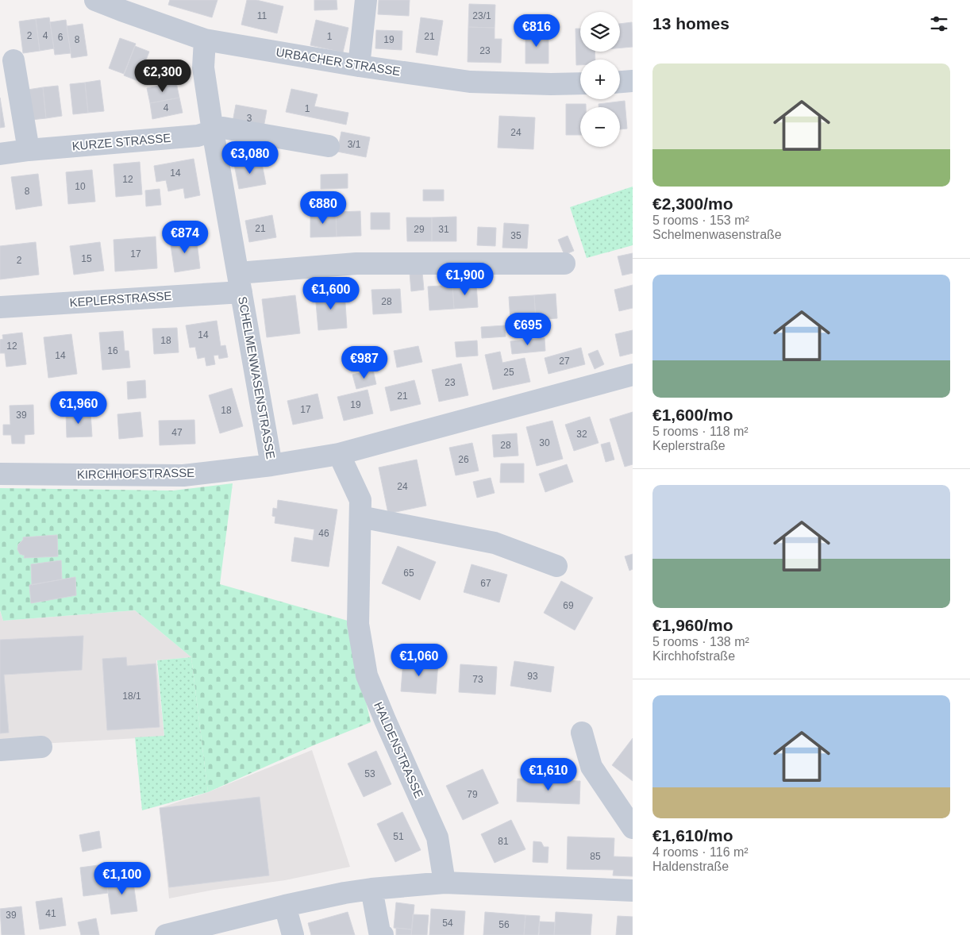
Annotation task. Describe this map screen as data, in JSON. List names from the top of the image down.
{
  "streets": {
    "street": [
      "URBACHER STRASSE",
      "KURZE STRASSE",
      "KEPLERSTRASSE",
      "SCHELMENWASENSTRASSE",
      "KIRCHHOFSTRASSE",
      "HALDENSTRASSE"
    ]
  },
  "crossings": [
    ["URBACHER STRASSE", "SCHELMENWASENSTRASSE"],
    ["KURZE STRASSE", "SCHELMENWASENSTRASSE"],
    ["KEPLERSTRASSE", "SCHELMENWASENSTRASSE"],
    ["SCHELMENWASENSTRASSE", "KIRCHHOFSTRASSE"],
    ["SCHELMENWASENSTRASSE", "HALDENSTRASSE"]
  ],
  "house_numbers": [
    "11",
    "23/1",
    "2",
    "4",
    "1",
    "21",
    "6",
    "8",
    "19",
    "23",
    "4",
    "1",
    "3",
    "24",
    "3/1",
    "14",
    "12",
    "10",
    "8",
    "21",
    "29",
    "31",
    "35",
    "17",
    "15",
    "2",
    "28",
    "14",
    "18",
    "12",
    "16",
    "14",
    "27",
    "25",
    "23",
    "21",
    "19",
    "17",
    "18",
    "39",
    "47",
    "32",
    "30",
    "28",
    "26",
    "24",
    "46",
    "65",
    "67",
    "69",
    "93",
    "73",
    "18/1",
    "53",
    "79",
    "51",
    "81",
    "85",
    "41",
    "39",
    "54",
    "56"
  ],
  "page": {
    "heading": "13 homes",
    "map_buttons": ["+", "−"],
    "price": [
      "€816",
      "€2,300",
      "€3,080",
      "€880",
      "€874",
      "€1,900",
      "€1,600",
      "€695",
      "€987",
      "€1,960",
      "€1,060",
      "€1,610",
      "€1,100"
    ],
    "list": [
      {
        "name": "€2,300/mo",
        "note": "5 rooms · 153 m² · Schelmenwasenstraße"
      },
      {
        "name": "€1,600/mo",
        "note": "5 rooms · 118 m² · Keplerstraße"
      },
      {
        "name": "€1,960/mo",
        "note": "5 rooms · 138 m² · Kirchhofstraße"
      },
      {
        "name": "€1,610/mo",
        "note": "4 rooms · 116 m² · Haldenstraße"
      }
    ]
  }
}
